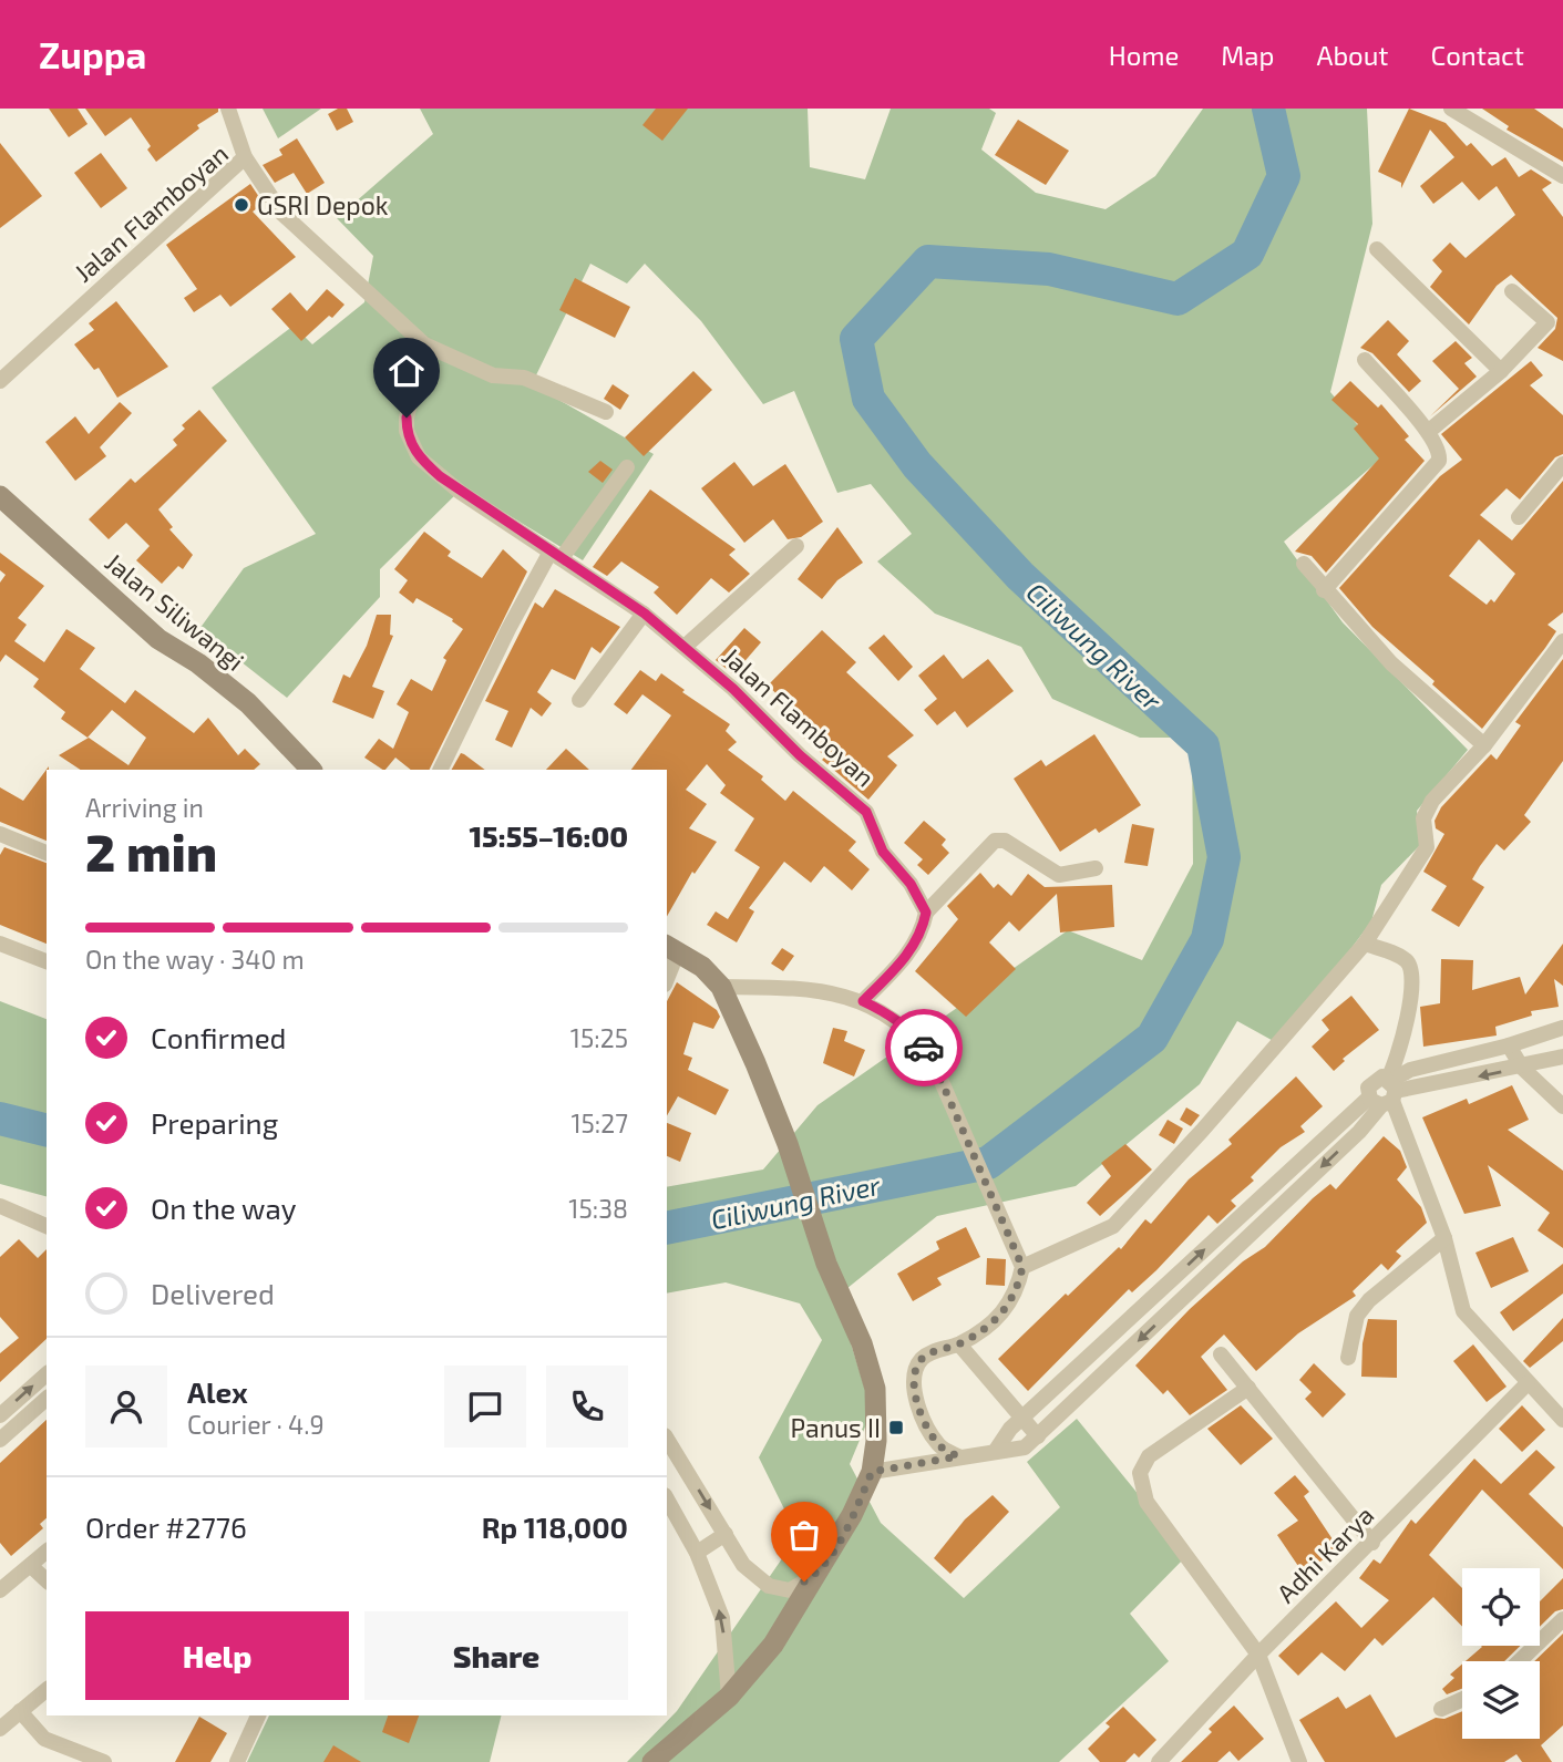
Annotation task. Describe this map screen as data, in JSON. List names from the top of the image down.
{
  "streets": {
    "main road": ["Jalan Siliwangi"],
    "street": ["Jalan Flamboyan", "Adhi Karya"]
  },
  "water": ["Ciliwung River"],
  "places": {
    "other": ["GSRI Depok"],
    "transit": ["Panus II"]
  },
  "page": {
    "header": "Zuppa",
    "nav": [
      "Home",
      "Map",
      "About",
      "Contact"
    ],
    "heading": ["2 min", "Arriving in", "15:55–16:00"],
    "panel": [
      "Alex",
      "Courier · 4.9",
      "Order #2776",
      "Rp 118,000"
    ],
    "bar": "On the way · 340 m",
    "list": [
      ["Confirmed", "15:25"],
      ["Preparing", "15:27"],
      ["On the way", "15:38"],
      "Delivered"
    ],
    "buttons": ["Help", "Share"]
  }
}
